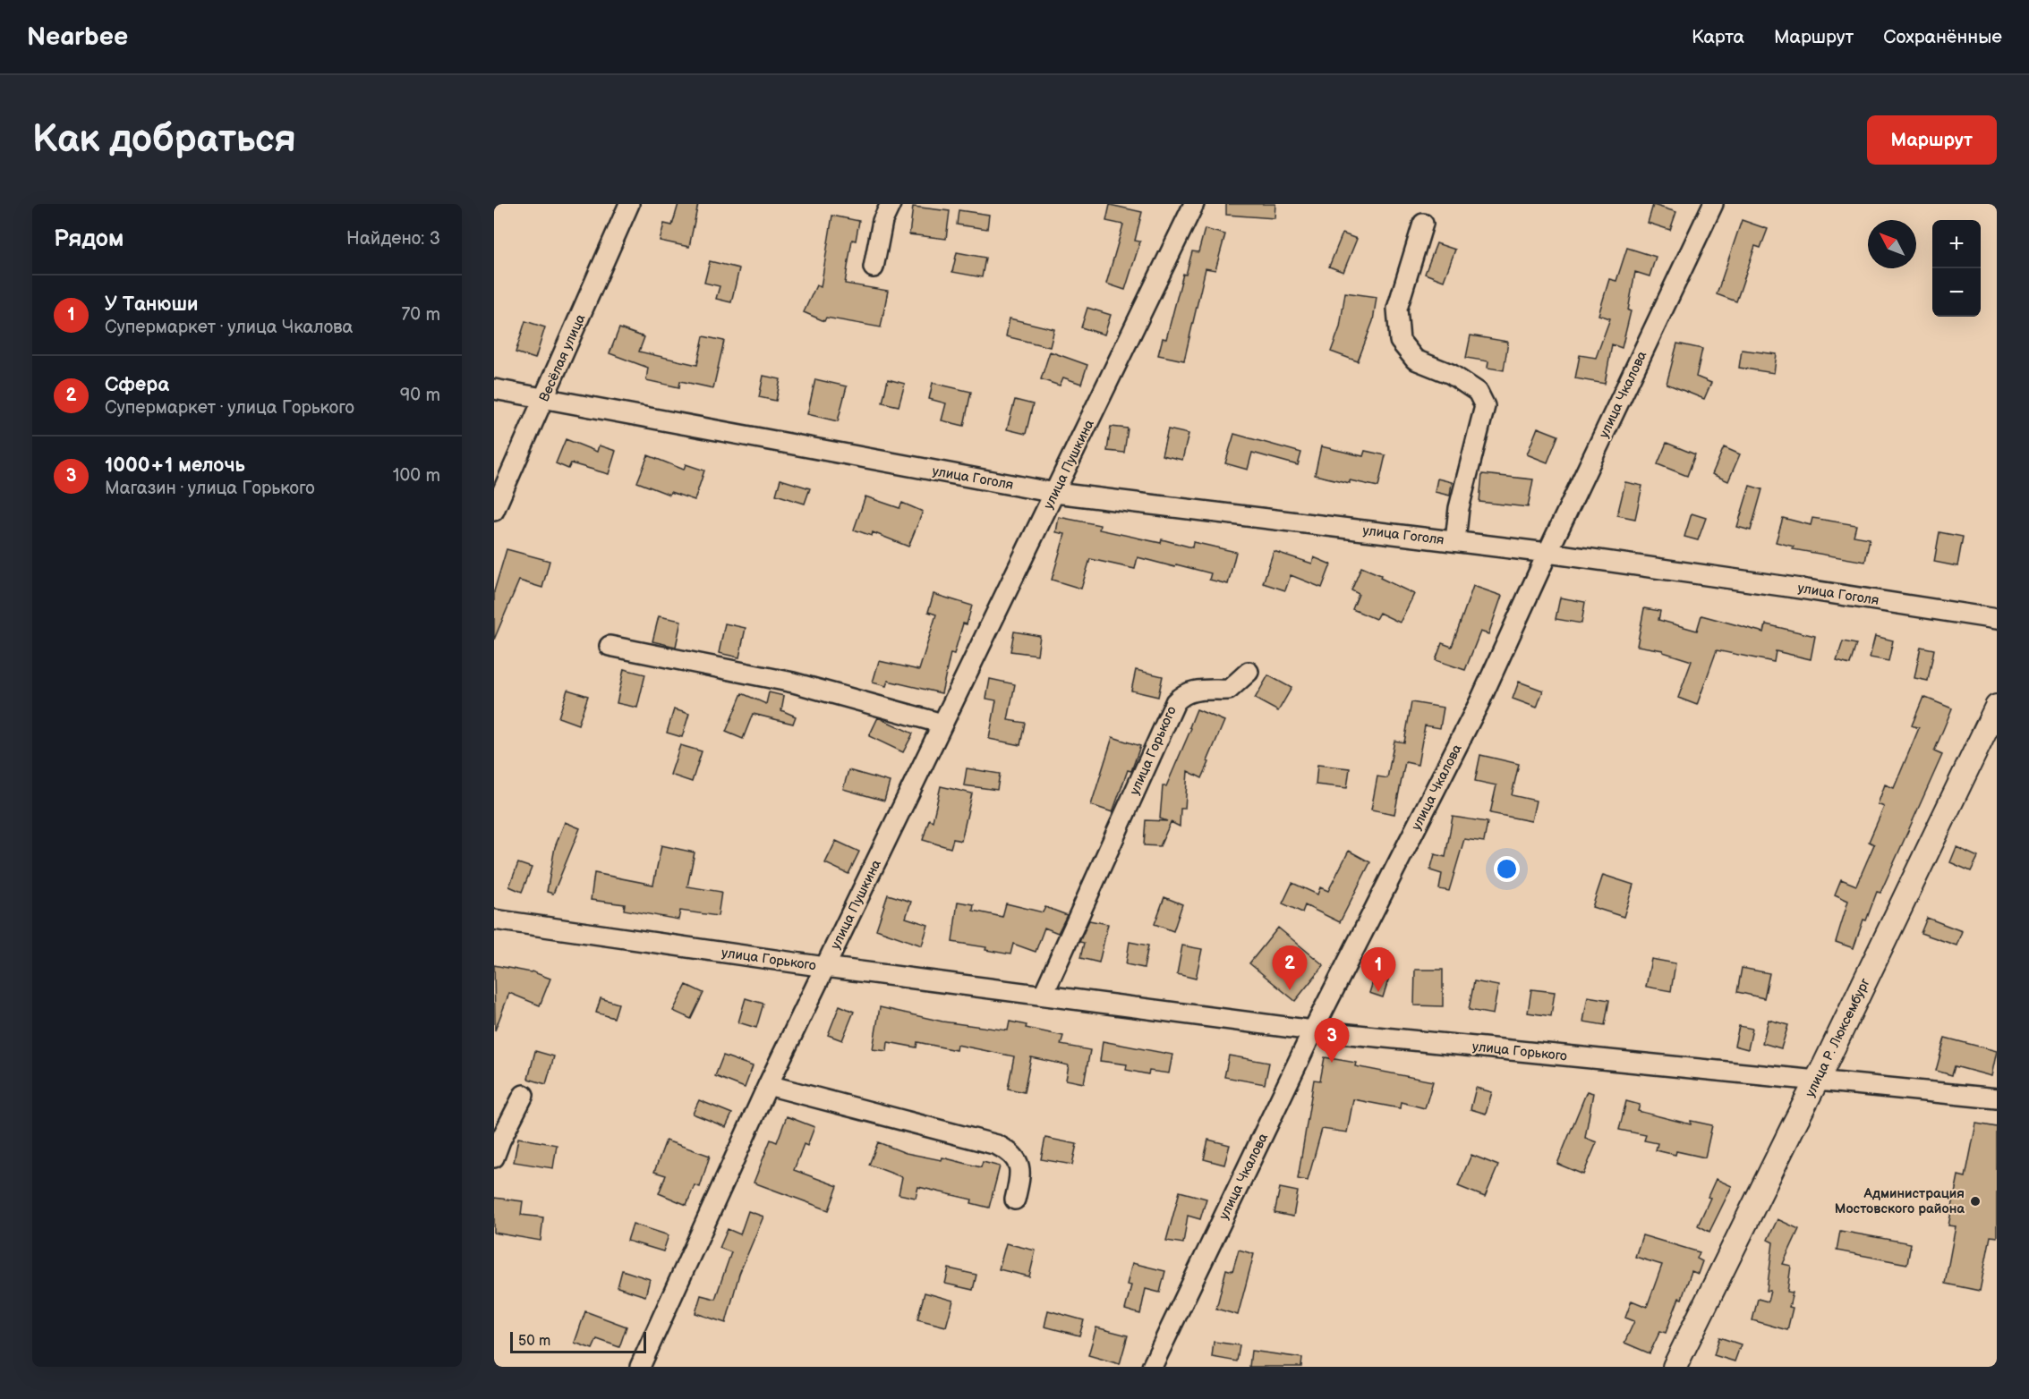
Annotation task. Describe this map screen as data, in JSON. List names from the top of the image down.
{
  "streets": {
    "street": [
      "Весёлая улица",
      "улица Чкалова",
      "улица Пушкина",
      "улица Гоголя",
      "улица Горького",
      "улица Р. Люксембург"
    ]
  },
  "crossings": [
    ["Весёлая улица", "улица Гоголя"],
    ["улица Чкалова", "улица Гоголя"],
    ["улица Чкалова", "улица Горького"],
    ["улица Пушкина", "улица Гоголя"],
    ["улица Пушкина", "улица Горького"],
    ["улица Горького", "улица Р. Люксембург"]
  ],
  "places": ["Администрация Мостовского района"],
  "scale_bar": "50 m",
  "north": "top left",
  "page": {
    "header": "Nearbee",
    "nav": ["Карта", "Маршрут", "Сохранённые"],
    "buttons": "Маршрут",
    "title": "Как добраться",
    "heading": ["Рядом", "Найдено: 3"],
    "map_buttons": ["+", "−"],
    "list": [
      {
        "mark": "1",
        "name": "У Танюши",
        "note": "Супермаркет · улица Чкалова",
        "value": "70 m"
      },
      {
        "mark": "2",
        "name": "Сфера",
        "note": "Супермаркет · улица Горького",
        "value": "90 m"
      },
      {
        "mark": "3",
        "name": "1000+1 мелочь",
        "note": "Магазин · улица Горького",
        "value": "100 m"
      }
    ],
    "pins": ["2", "1", "3"],
    "scale": "50 m"
  }
}
